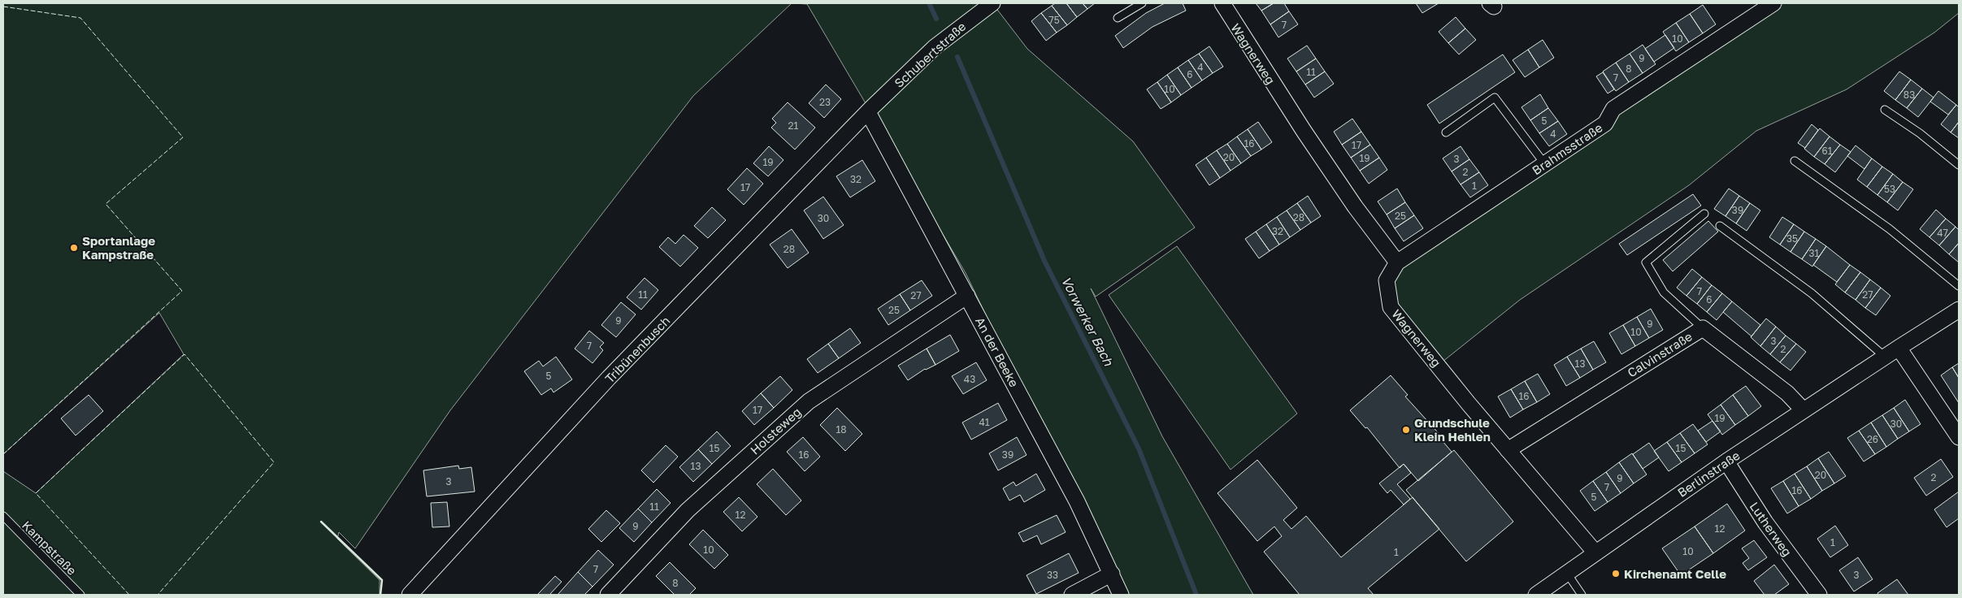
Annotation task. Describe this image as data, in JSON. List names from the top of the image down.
{
  "streets": {
    "street": [
      "Wagnerweg",
      "Schubertstraße",
      "Brahmsstraße",
      "Tribünenbusch",
      "An der Beeke",
      "Calvinstraße",
      "Holsteweg",
      "Berlinstraße",
      "Lutherweg"
    ],
    "lane": ["Kampstraße"]
  },
  "crossings": [
    ["Wagnerweg", "Brahmsstraße"],
    ["Wagnerweg", "Calvinstraße"],
    ["Wagnerweg", "Berlinstraße"],
    ["Schubertstraße", "Tribünenbusch"],
    ["Schubertstraße", "An der Beeke"],
    ["Tribünenbusch", "An der Beeke"],
    ["An der Beeke", "Holsteweg"],
    ["Calvinstraße", "Berlinstraße"],
    ["Berlinstraße", "Lutherweg"]
  ],
  "water": ["Vorwerker Bach"],
  "places": ["Sportanlage Kampstraße", "Grundschule Klein Hehlen", "Kirchenamt Celle"],
  "house_numbers": [
    "75",
    "7",
    "10",
    "9",
    "4",
    "8",
    "11",
    "6",
    "7",
    "10",
    "83",
    "23",
    "5",
    "21",
    "4",
    "16",
    "17",
    "61",
    "20",
    "19",
    "3",
    "19",
    "2",
    "32",
    "1",
    "17",
    "53",
    "39",
    "25",
    "28",
    "30",
    "32",
    "47",
    "35",
    "28",
    "31",
    "7",
    "11",
    "27",
    "27",
    "6",
    "25",
    "9",
    "9",
    "10",
    "3",
    "7",
    "2",
    "13",
    "5",
    "43",
    "16",
    "17",
    "19",
    "41",
    "30",
    "18",
    "26",
    "15",
    "15",
    "16",
    "39",
    "13",
    "20",
    "2",
    "9",
    "3",
    "7",
    "16",
    "5",
    "11",
    "12",
    "9",
    "12",
    "1",
    "10",
    "10",
    "1",
    "7",
    "33",
    "3",
    "8"
  ]
}
